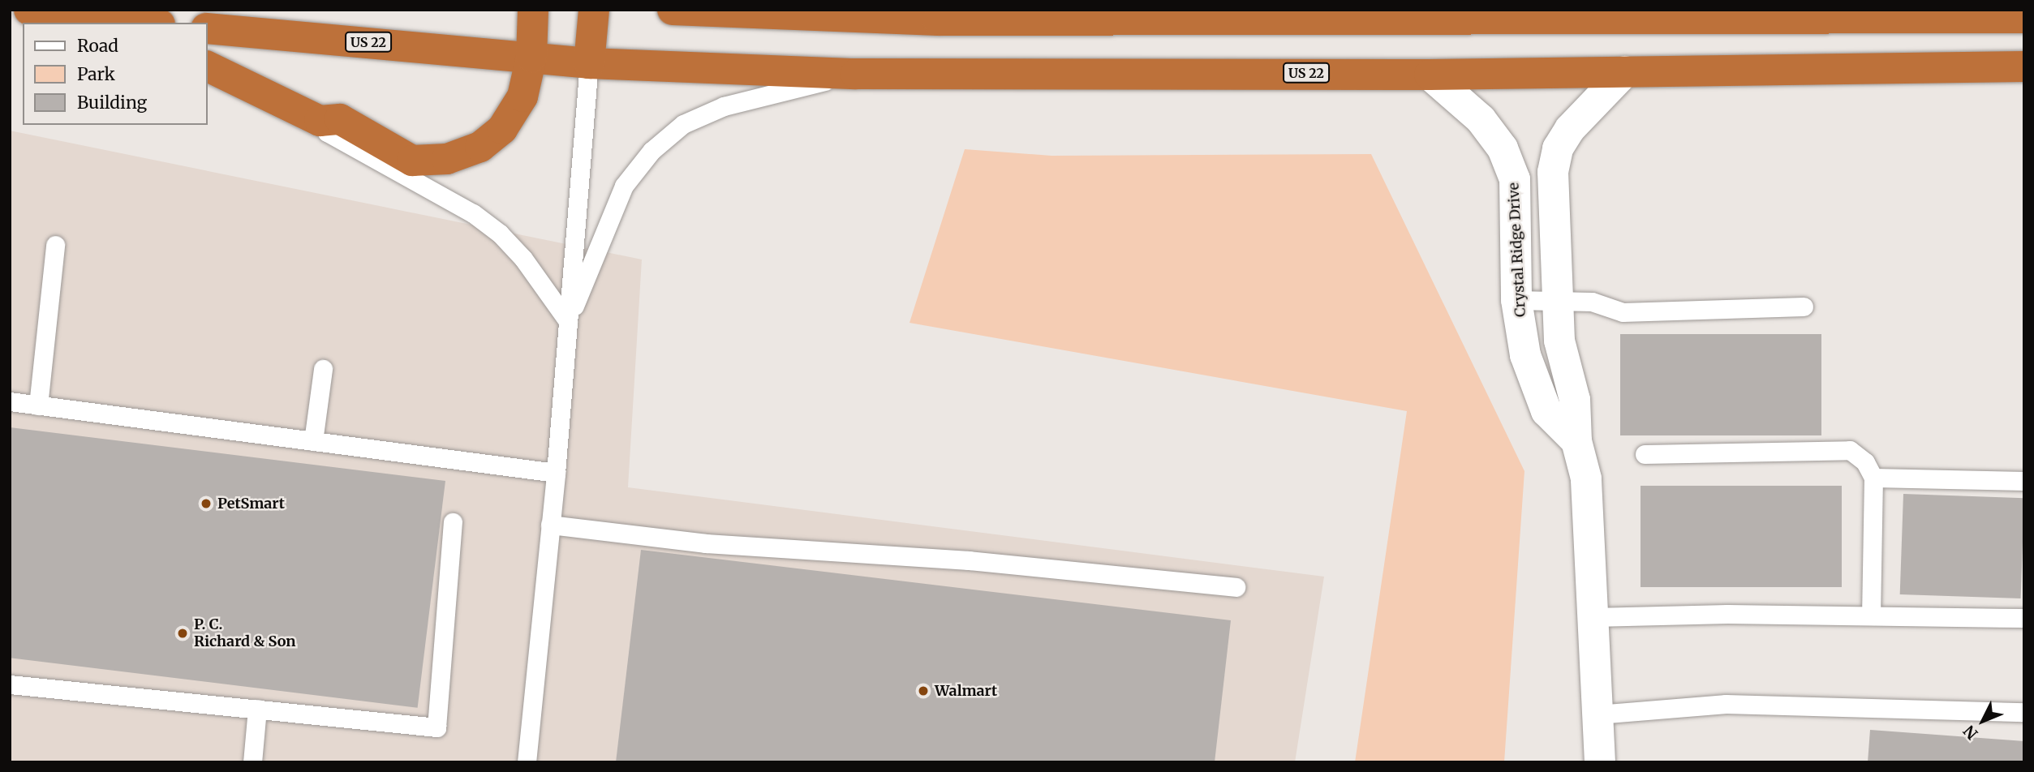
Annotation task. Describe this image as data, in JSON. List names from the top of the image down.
{
  "streets": {
    "highway": ["US 22"],
    "street": ["Crystal Ridge Drive"]
  },
  "crossings": [
    ["US 22", "Crystal Ridge Drive"]
  ],
  "places": ["PetSmart", "P. C. Richard & Son", "Walmart"],
  "legend": ["Road", "Park", "Building"],
  "north": "bottom left"
}
